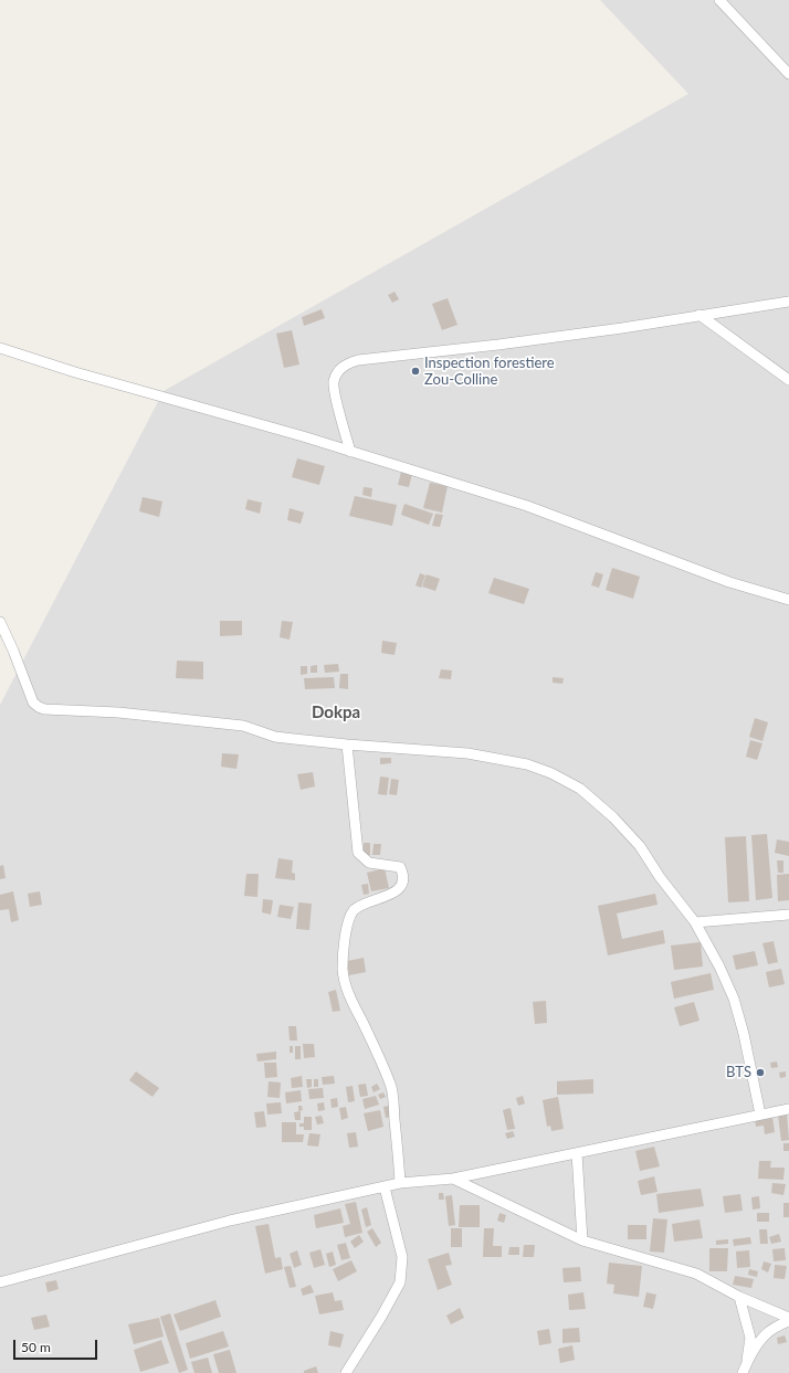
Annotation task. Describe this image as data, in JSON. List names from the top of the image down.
{
  "districts": ["Dokpa"],
  "places": ["Inspection forestiere Zou-Colline", "BTS"],
  "scale_bar": "50 m"
}
